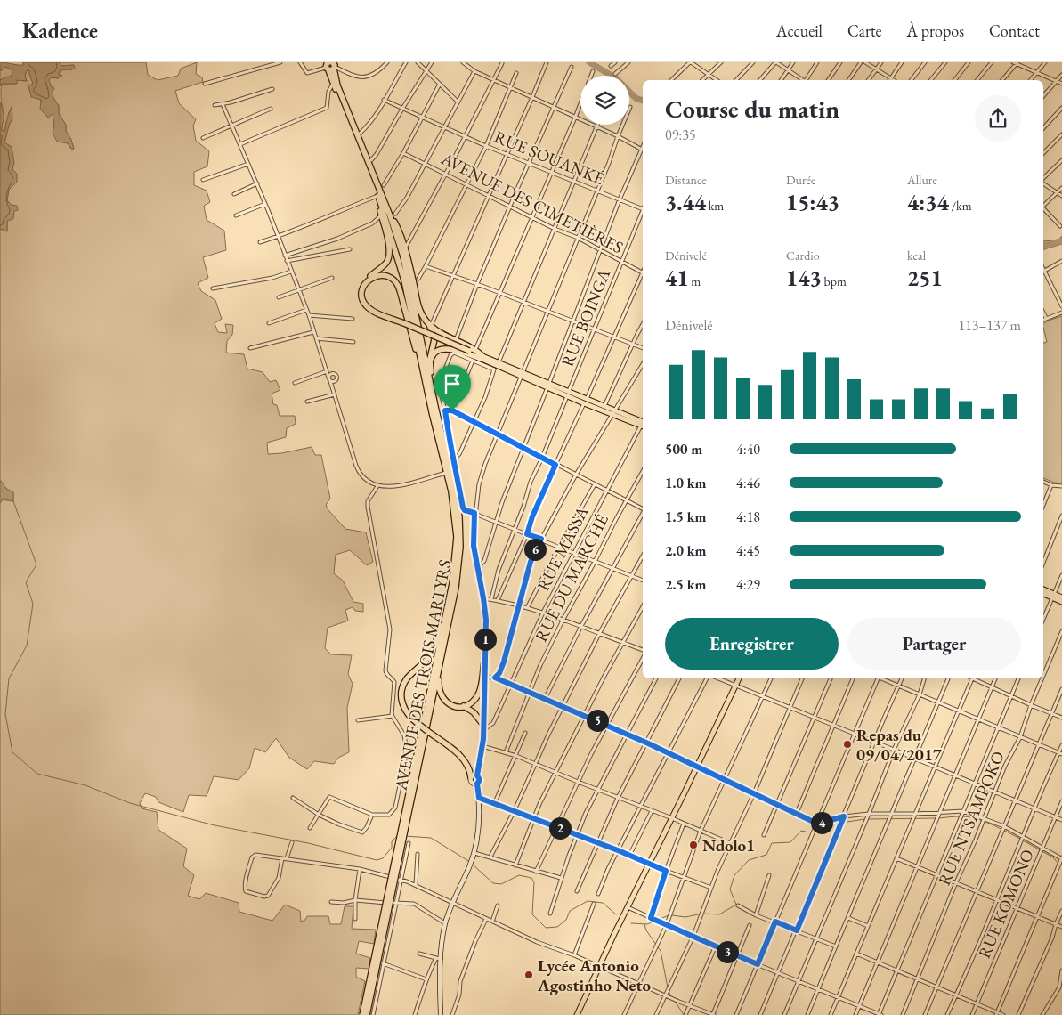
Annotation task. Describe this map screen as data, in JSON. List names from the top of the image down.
{
  "streets": {
    "highway": ["AVENUE DES TROIS MARTYRS"],
    "street": [
      "RUE SOUANKÉ",
      "AVENUE DES CIMETIÈRES",
      "RUE BOINGA",
      "RUE MASSA",
      "RUE DU MARCHÉ",
      "RUE NTSAMPOKO",
      "RUE KOMONO"
    ]
  },
  "crossings": [
    ["RUE SOUANKÉ", "AVENUE DES CIMETIÈRES"],
    ["AVENUE DES CIMETIÈRES", "RUE BOINGA"]
  ],
  "places": ["Repas du 09/04/2017", "Ndolo1", "Lycée Antonio Agostinho Neto"],
  "page": {
    "header": "Kadence",
    "nav": [
      "Accueil",
      "Carte",
      "À propos",
      "Contact"
    ],
    "heading": ["Course du matin", "09:35"],
    "stats": [
      ["Distance", "3.44 km"],
      ["Durée", "15:43"],
      ["Allure", "4:34 /km"],
      ["Dénivelé", "41 m"],
      ["Cardio", "143 bpm"],
      ["kcal", "251"]
    ],
    "chart": ["Dénivelé", "113–137 m"],
    "list": [
      {
        "name": "500 m",
        "note": "4:40"
      },
      {
        "name": "1.0 km",
        "note": "4:46"
      },
      {
        "name": "1.5 km",
        "note": "4:18"
      },
      {
        "name": "2.0 km",
        "note": "4:45"
      },
      {
        "name": "2.5 km",
        "note": "4:29"
      }
    ],
    "pins": [
      "6",
      "1",
      "5",
      "4",
      "2",
      "3"
    ],
    "buttons": ["Enregistrer", "Partager"]
  }
}
